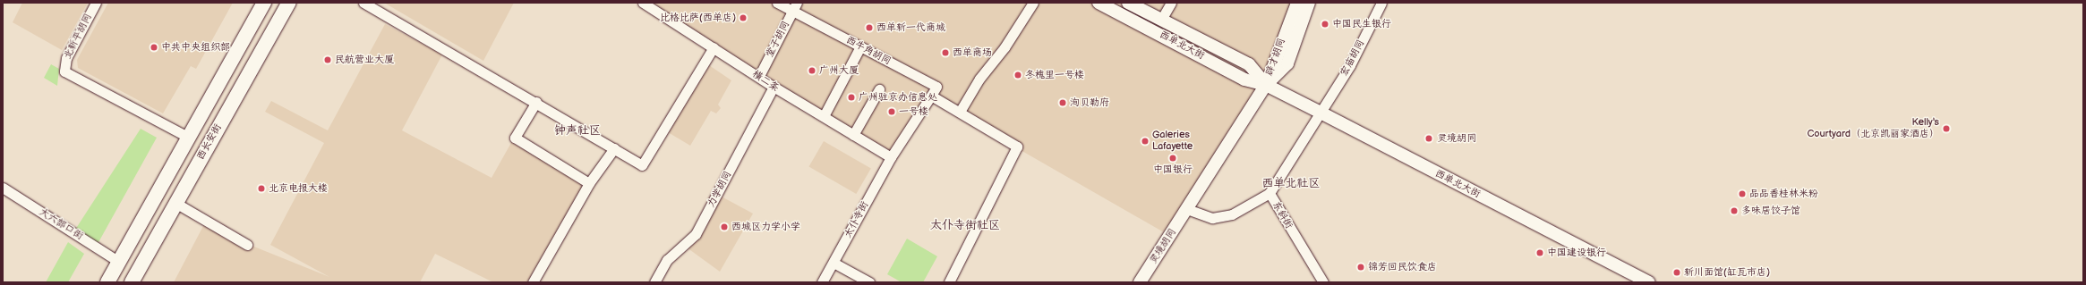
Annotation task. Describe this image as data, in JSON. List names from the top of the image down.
{
  "streets": {
    "highway": ["西长安街"],
    "main road": ["西单北大街", "辟才胡同", "灵境胡同"],
    "street": [
      "北新平胡同",
      "堂子胡同",
      "西牛角胡同",
      "宏庙胡同",
      "横二条",
      "力学胡同",
      "东斜街",
      "太仆寺街",
      "大六部口街"
    ]
  },
  "crossings": [
    ["北新平胡同", "西长安街"],
    ["堂子胡同", "西牛角胡同"],
    ["堂子胡同", "横二条"],
    ["西单北大街", "辟才胡同"],
    ["西单北大街", "宏庙胡同"],
    ["西单北大街", "东斜街"],
    ["西单北大街", "灵境胡同"],
    ["西牛角胡同", "太仆寺街"],
    ["辟才胡同", "灵境胡同"],
    ["宏庙胡同", "东斜街"],
    ["横二条", "力学胡同"],
    ["横二条", "太仆寺街"],
    ["西长安街", "大六部口街"]
  ],
  "districts": ["钟声社区", "西单北社区", "太仆寺街社区"],
  "places": [
    "比格比萨(西单店)",
    "中国民生银行",
    "西单新一代商城",
    "中共中央组织部",
    "西单商场",
    "民航营业大厦",
    "广州大厦",
    "冬槐里一号楼",
    "广州驻京办信息处",
    "洵贝勒府",
    "一号楼",
    "Kelly's Courtyard（北京凯丽家酒店）",
    "灵境胡同",
    "Galeries Lafayette",
    "中国银行",
    "北京电报大楼",
    "品品香桂林米粉",
    "多味居饺子馆",
    "西城区力学小学",
    "中国建设银行",
    "锦芳回民饮食店",
    "新川面馆(缸瓦市店)"
  ]
}
